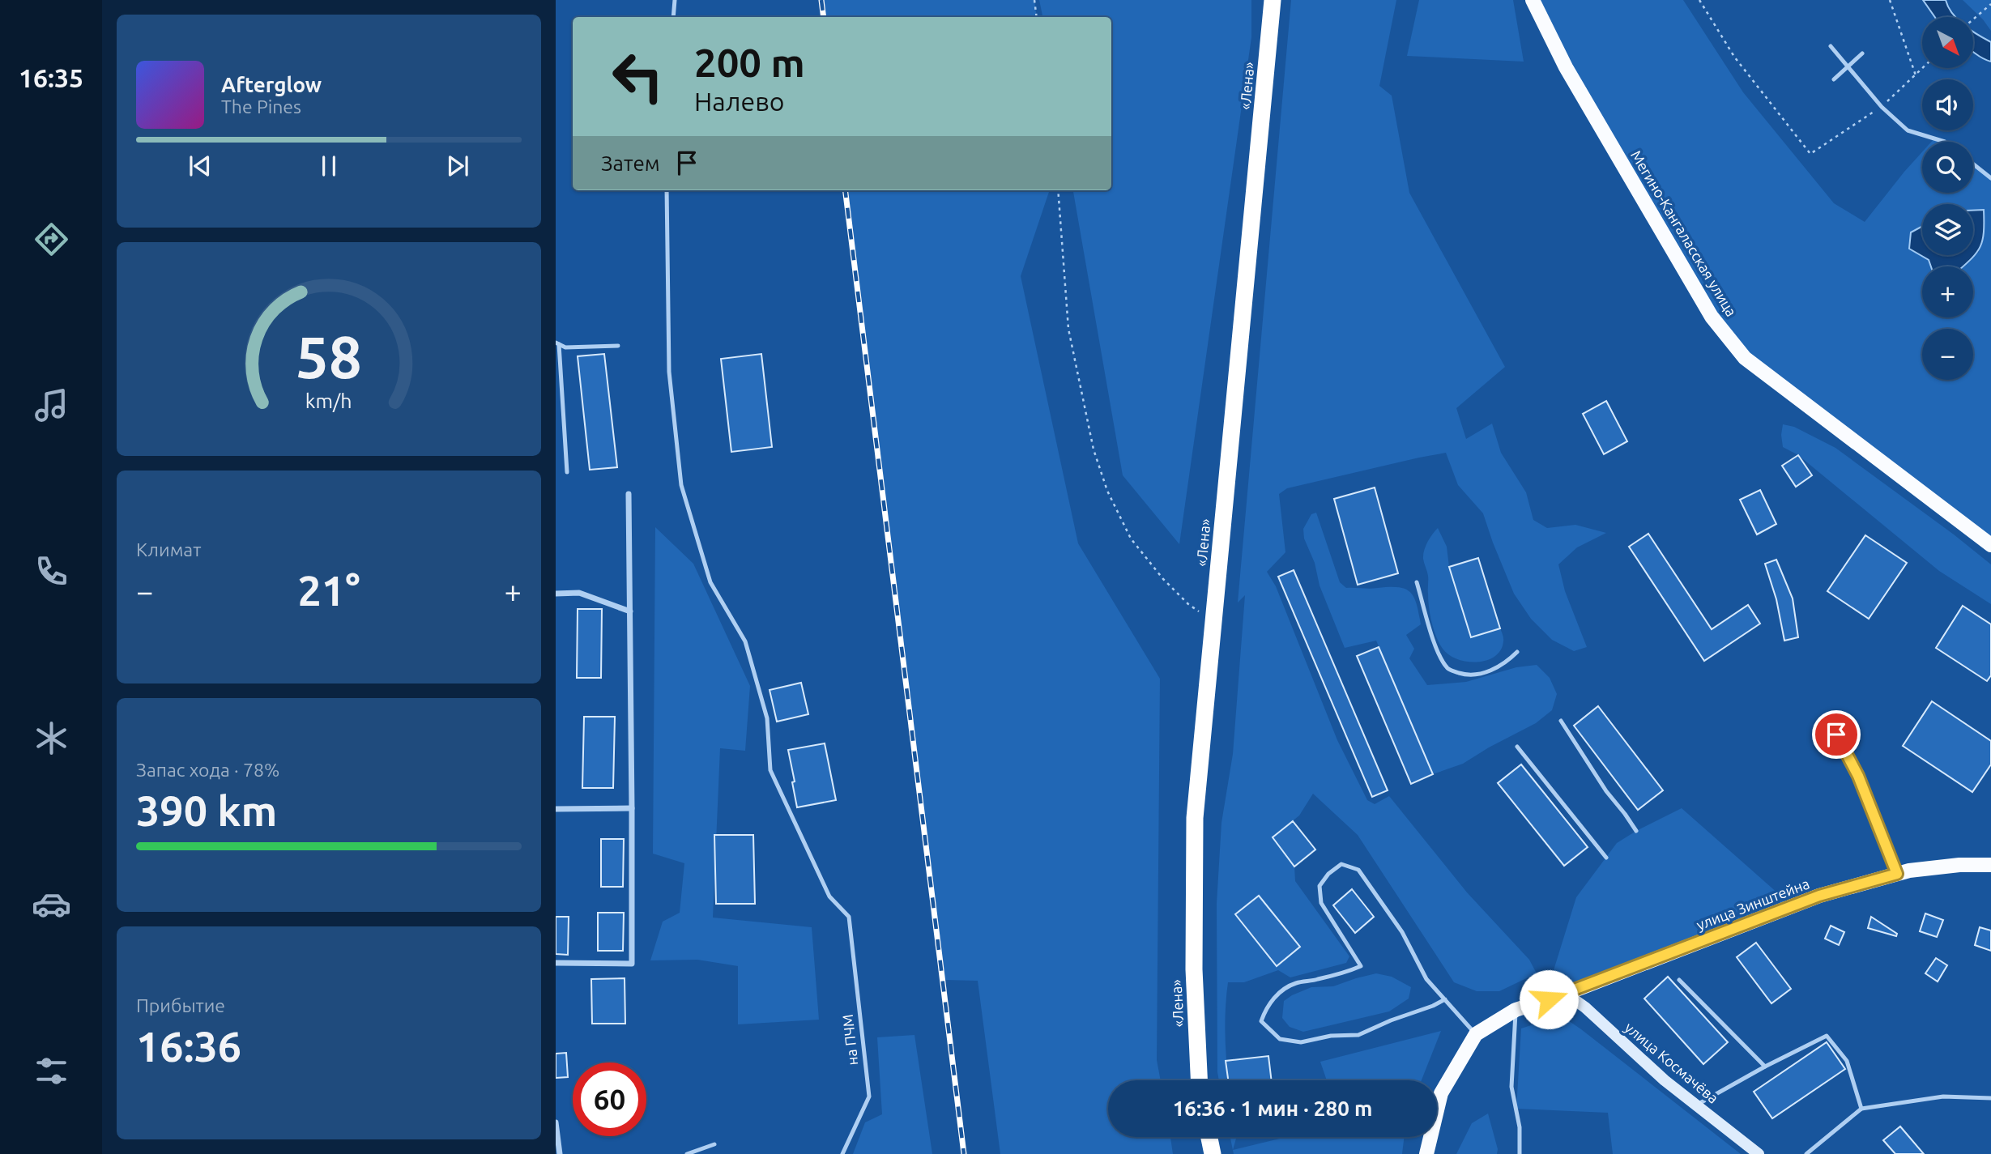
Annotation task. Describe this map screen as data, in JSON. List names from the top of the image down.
{
  "streets": {
    "highway": ["«Лена»"],
    "main road": ["Мегино-Кангаласская улица", "улица Зинштейна", "улица Космачёва"],
    "lane": ["на ПЧМ"]
  },
  "crossings": [
    ["улица Зинштейна", "улица Космачёва"]
  ],
  "north": "bottom right",
  "page": {
    "tabs": "16:35",
    "map_buttons": ["+", "−"],
    "turn": ["200 m", "Налево"],
    "song": ["Afterglow", "The Pines"],
    "then": "Затем",
    "tile": [
      "Климат",
      ["Запас хода · 78%", "390 km"],
      ["Прибытие", "16:36"]
    ],
    "heat": ["−", "21°", "+"],
    "limit": "60",
    "trip": "16:36 · 1 мин · 280 m",
    "gauge": ["58", "km/h"]
  }
}
